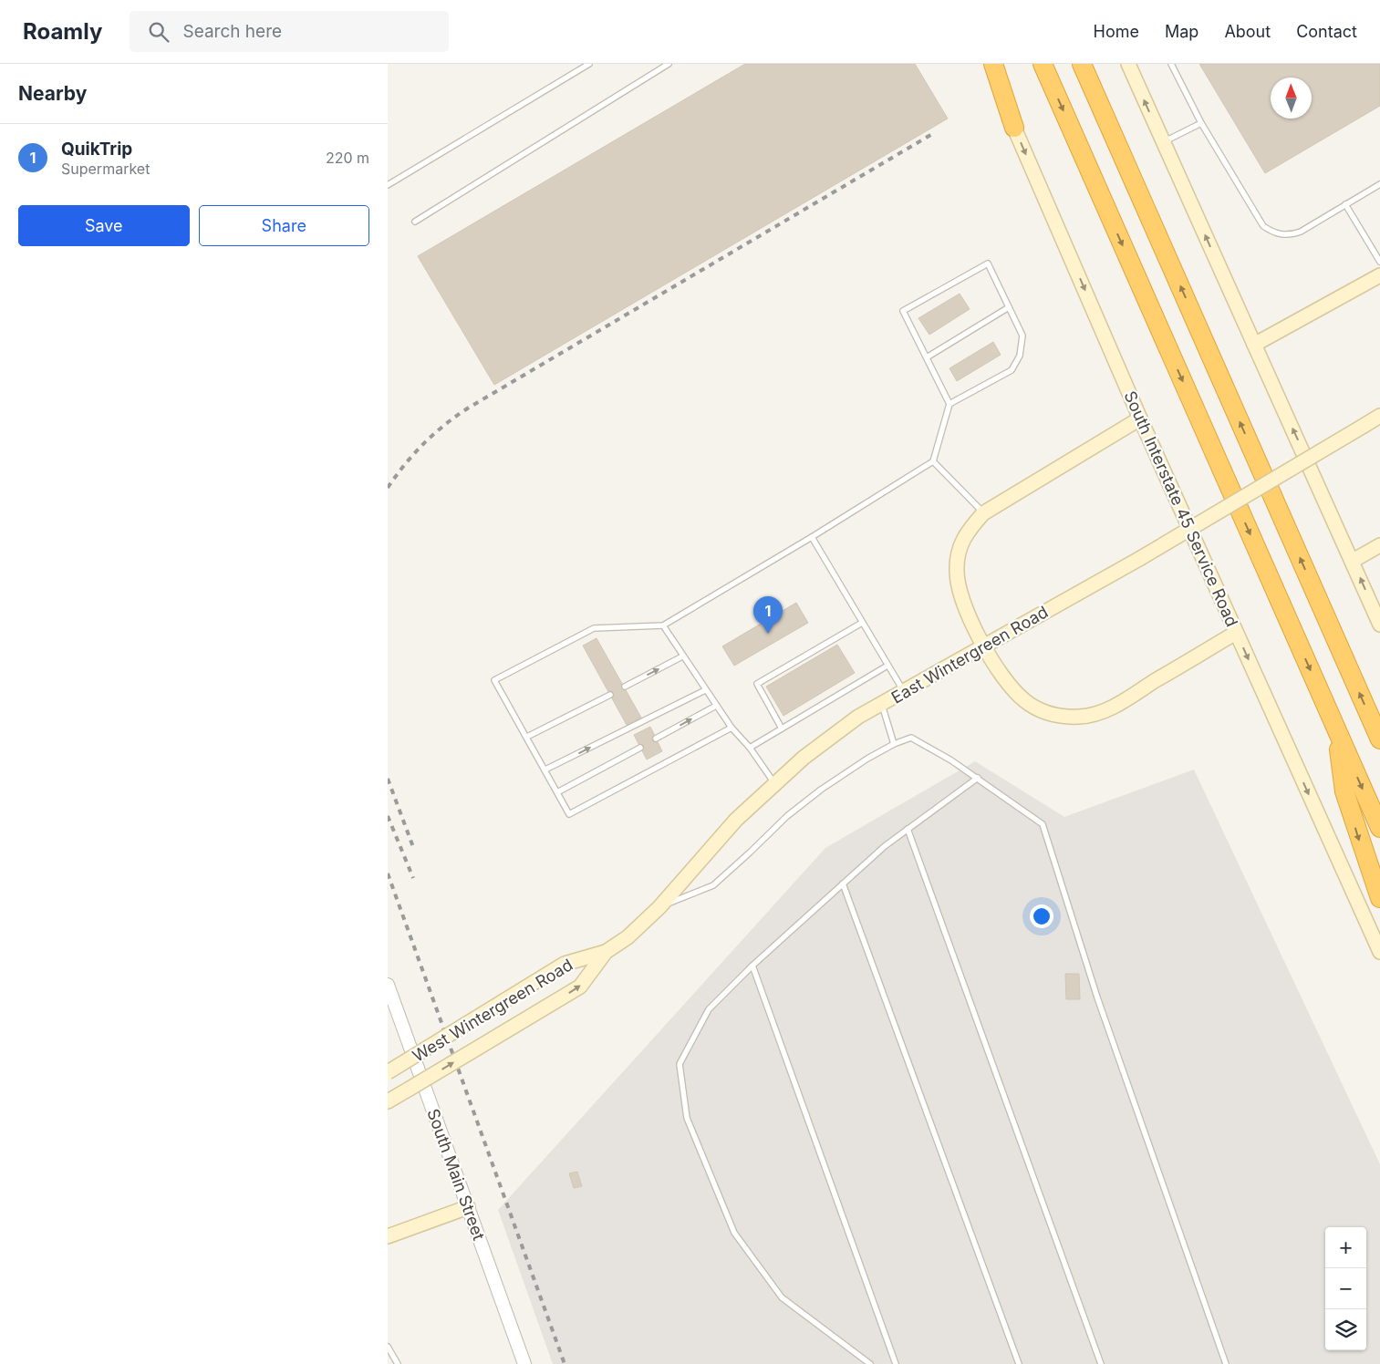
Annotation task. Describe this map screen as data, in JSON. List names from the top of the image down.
{
  "streets": {
    "main road": ["South Interstate 45 Service Road", "East Wintergreen Road", "West Wintergreen Road"],
    "street": ["South Main Street"]
  },
  "crossings": [
    ["East Wintergreen Road", "West Wintergreen Road"]
  ],
  "one_way": ["South Interstate 45 Service Road"],
  "north": "top",
  "page": {
    "header": "Roamly",
    "search": "Search here",
    "nav": [
      "Home",
      "Map",
      "About",
      "Contact"
    ],
    "heading": "Nearby",
    "list": [
      {
        "mark": "1",
        "name": "QuikTrip",
        "note": "Supermarket",
        "value": "220 m"
      }
    ],
    "buttons": ["Save", "Share"],
    "pins": "1",
    "map_buttons": ["+", "−"]
  }
}
